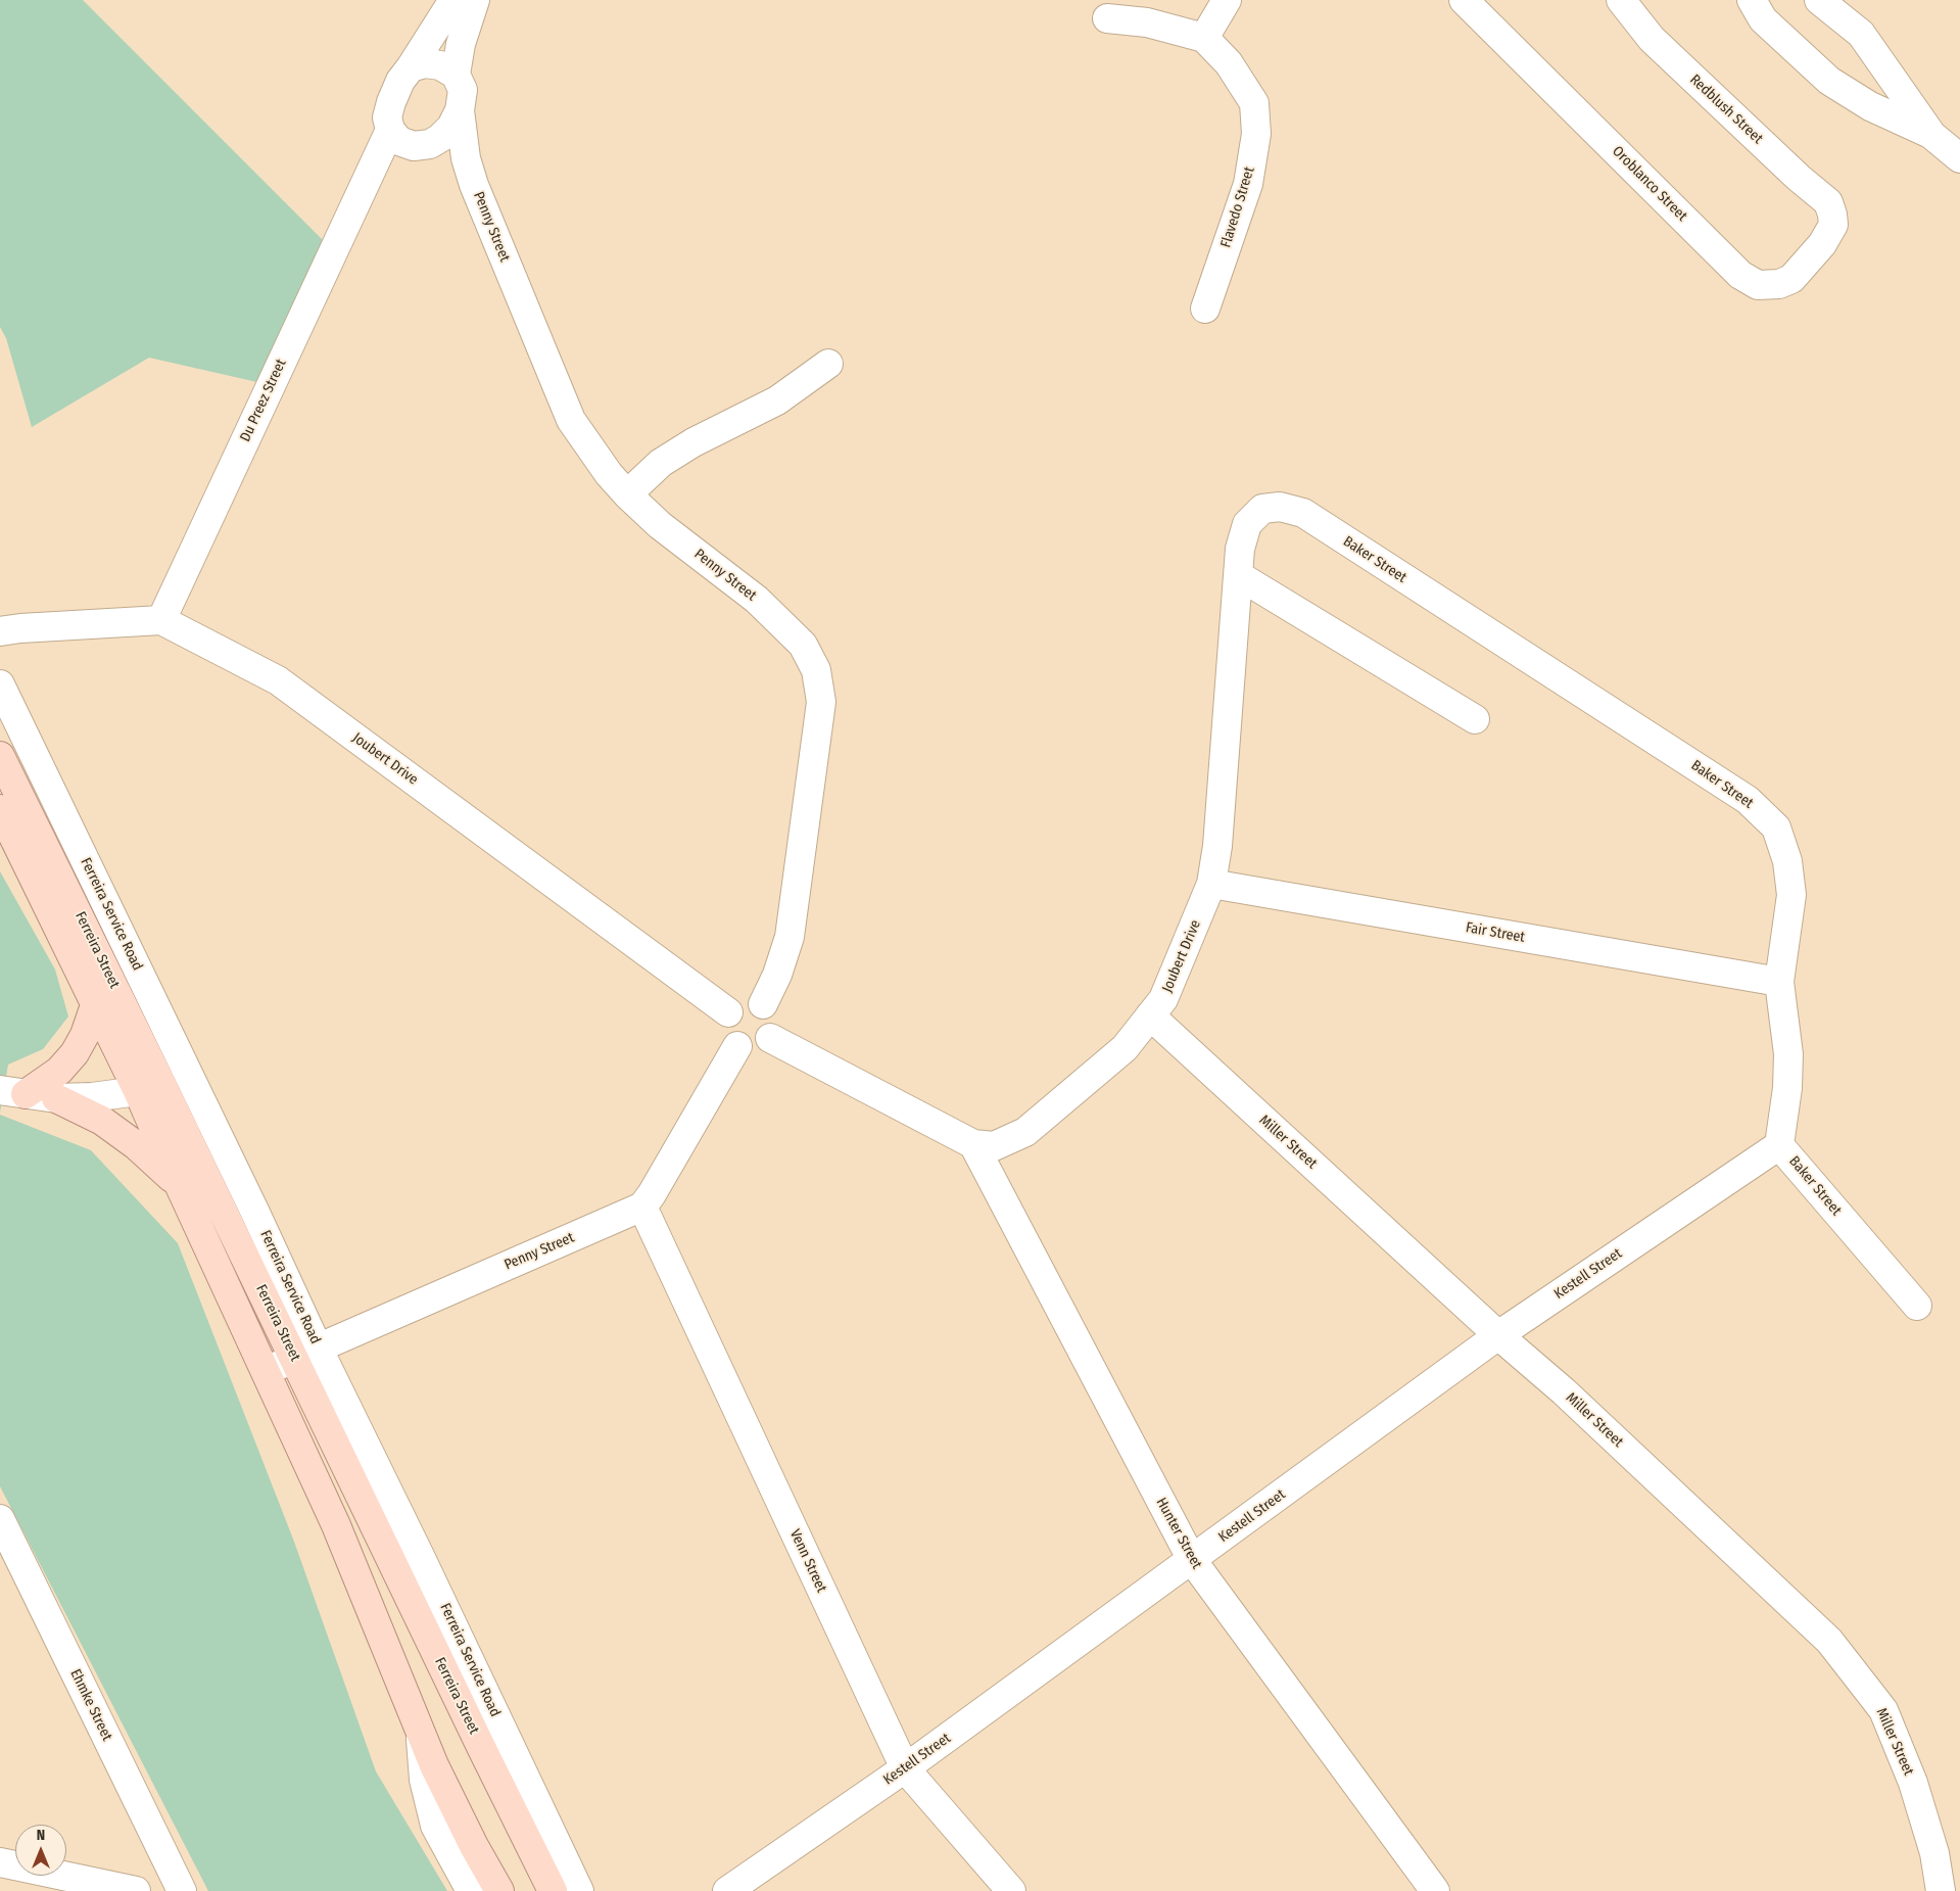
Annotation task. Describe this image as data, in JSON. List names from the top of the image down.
{
  "streets": {
    "main road": ["Ferreira Street"],
    "street": [
      "Redblush Street",
      "Oroblanco Street",
      "Flavedo Street",
      "Penny Street",
      "Du Preez Street",
      "Baker Street",
      "Joubert Drive",
      "Ferreira Service Road",
      "Fair Street",
      "Miller Street",
      "Kestell Street",
      "Hunter Street",
      "Venn Street",
      "Ehmke Street"
    ]
  },
  "crossings": [
    ["Redblush Street", "Oroblanco Street"],
    ["Penny Street", "Du Preez Street"],
    ["Penny Street", "Joubert Drive"],
    ["Penny Street", "Ferreira Service Road"],
    ["Penny Street", "Ferreira Street"],
    ["Penny Street", "Venn Street"],
    ["Du Preez Street", "Joubert Drive"],
    ["Baker Street", "Joubert Drive"],
    ["Baker Street", "Fair Street"],
    ["Baker Street", "Kestell Street"],
    ["Joubert Drive", "Fair Street"],
    ["Joubert Drive", "Miller Street"],
    ["Joubert Drive", "Hunter Street"],
    ["Ferreira Service Road", "Ferreira Street"],
    ["Miller Street", "Kestell Street"],
    ["Kestell Street", "Hunter Street"],
    ["Kestell Street", "Venn Street"]
  ],
  "north": "top"
}
